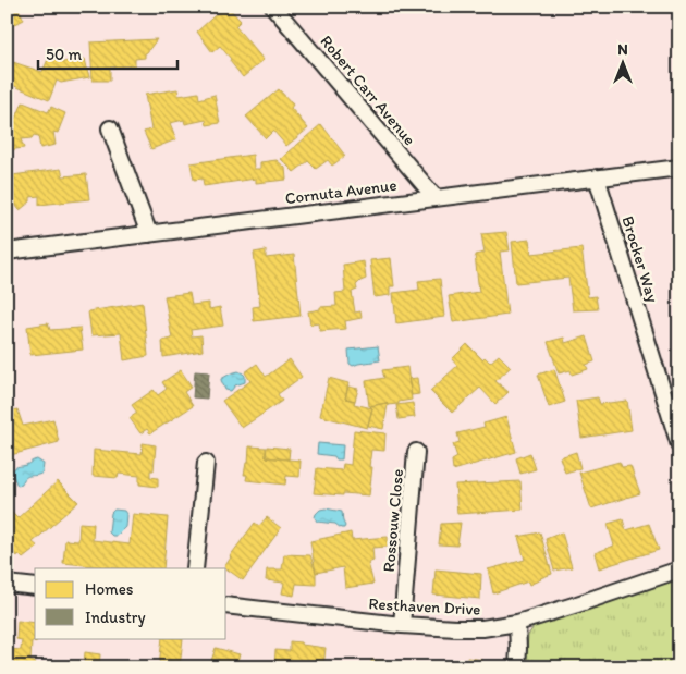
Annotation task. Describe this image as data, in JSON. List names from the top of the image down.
{
  "streets": {
    "street": [
      "Robert Carr Avenue",
      "Cornuta Avenue",
      "Brocker Way",
      "Rossouw Close",
      "Resthaven Drive"
    ]
  },
  "crossings": [
    ["Robert Carr Avenue", "Cornuta Avenue"],
    ["Cornuta Avenue", "Brocker Way"],
    ["Rossouw Close", "Resthaven Drive"]
  ],
  "legend": ["Homes", "Industry"],
  "scale_bar": "50 m",
  "north": "top"
}
